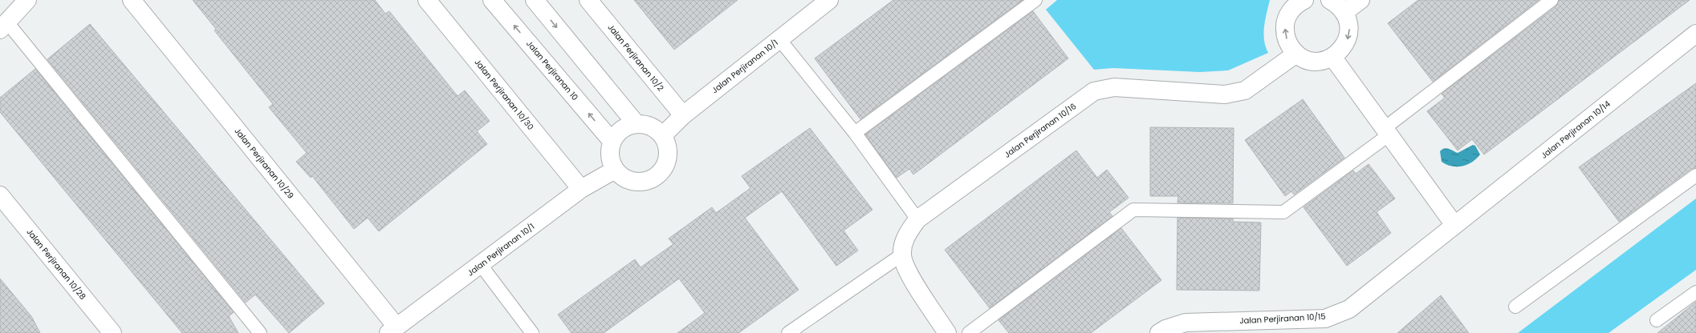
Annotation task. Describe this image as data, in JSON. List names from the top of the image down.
{
  "streets": {
    "street": [
      "Jalan Perjiranan 10/2",
      "Jalan Perjiranan 10/1",
      "Jalan Perjiranan 10",
      "Jalan Perjiranan 10/30",
      "Jalan Perjiranan 10/14",
      "Jalan Perjiranan 10/16",
      "Jalan Perjiranan 10/29",
      "Jalan Perjiranan 10/28",
      "Jalan Perjiranan 10/15"
    ]
  },
  "crossings": [
    ["Jalan Perjiranan 10/2", "Jalan Perjiranan 10/1"],
    ["Jalan Perjiranan 10/1", "Jalan Perjiranan 10"],
    ["Jalan Perjiranan 10/1", "Jalan Perjiranan 10/30"],
    ["Jalan Perjiranan 10/1", "Jalan Perjiranan 10/29"],
    ["Jalan Perjiranan 10/14", "Jalan Perjiranan 10/15"]
  ]
}
